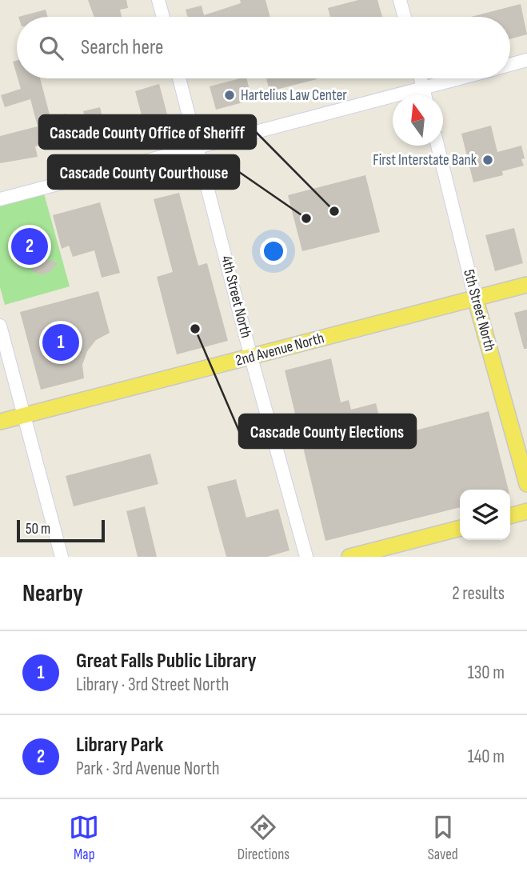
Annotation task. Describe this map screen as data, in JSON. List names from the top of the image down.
{
  "streets": {
    "main road": ["5th Street North", "2nd Avenue North"],
    "street": ["4th Street North"]
  },
  "crossings": [
    ["4th Street North", "2nd Avenue North"],
    ["5th Street North", "2nd Avenue North"]
  ],
  "places": [
    "Hartelius Law Center",
    "First Interstate Bank",
    "Cascade County Office of Sheriff",
    "Cascade County Courthouse",
    "Cascade County Elections"
  ],
  "scale_bar": "50 m",
  "north": "top",
  "page": {
    "search": "Search here",
    "pins": ["2", "1"],
    "scale": "50 m",
    "heading": ["Nearby", "2 results"],
    "list": [
      {
        "mark": "1",
        "name": "Great Falls Public Library",
        "note": "Library · 3rd Street North",
        "value": "130 m"
      },
      {
        "mark": "2",
        "name": "Library Park",
        "note": "Park · 3rd Avenue North",
        "value": "140 m"
      }
    ],
    "nav": ["Map", "Directions", "Saved"]
  }
}
